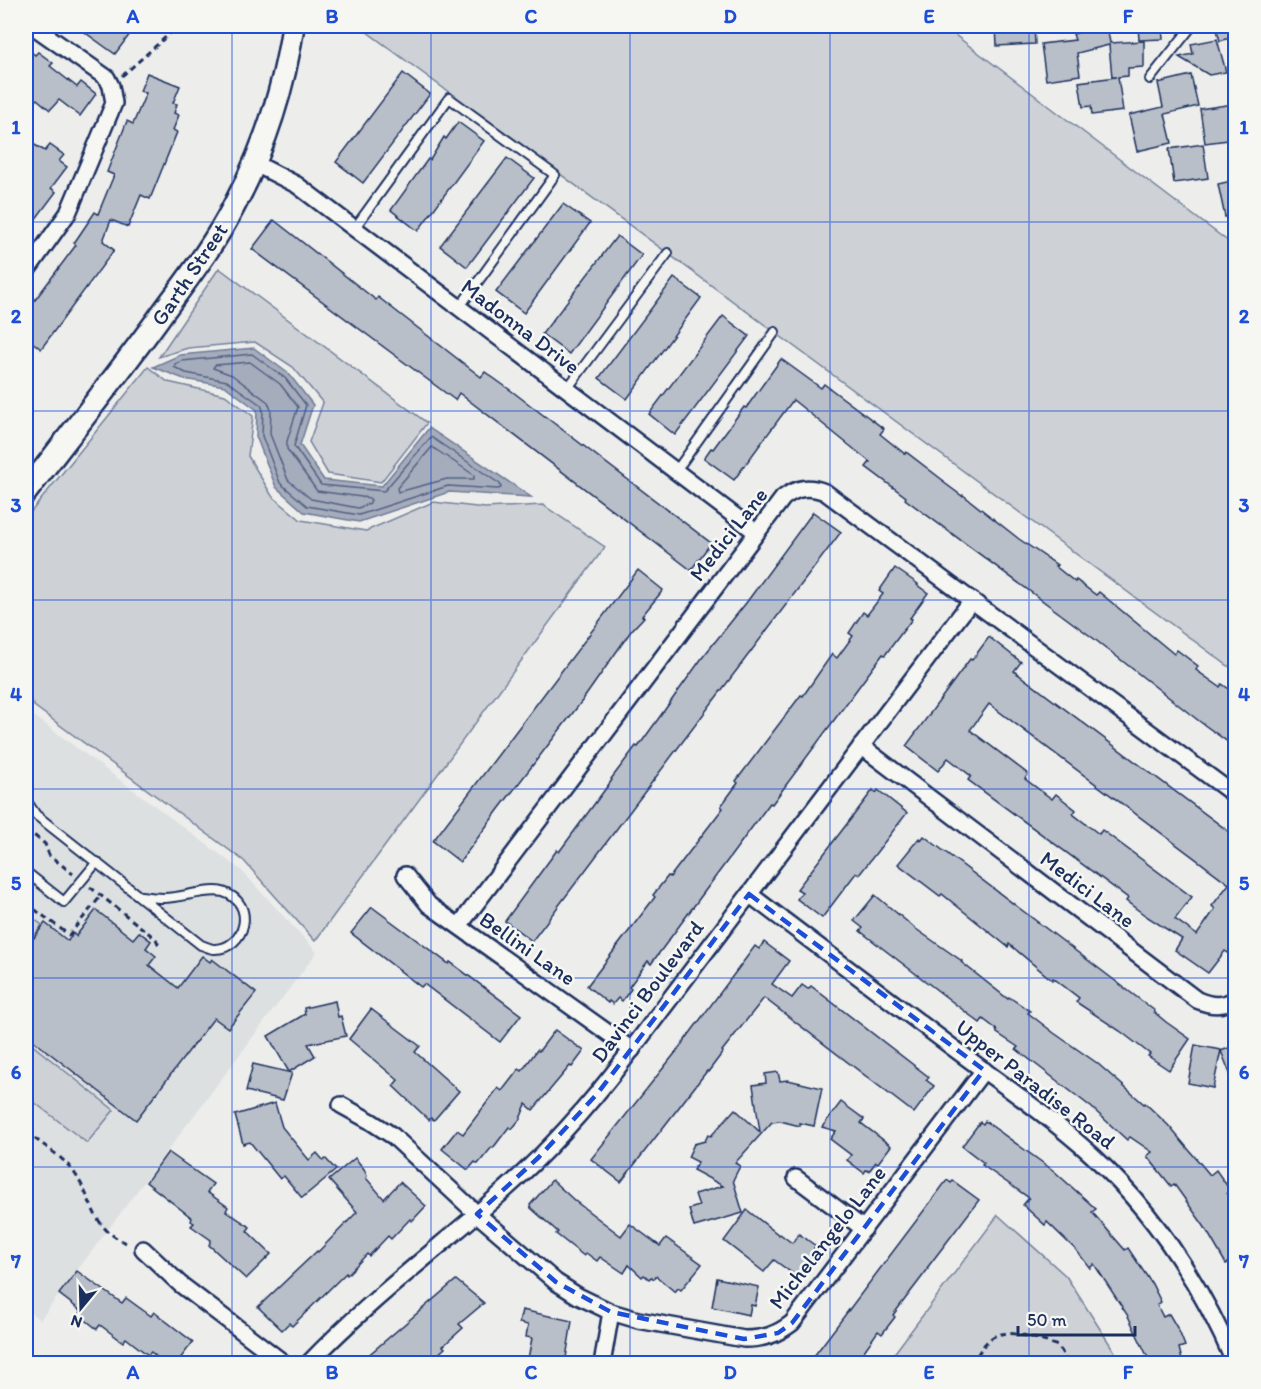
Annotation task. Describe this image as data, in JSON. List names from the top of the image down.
{
  "streets": {
    "street": [
      "Garth Street",
      "Madonna Drive",
      "Medici Lane",
      "Bellini Lane",
      "Davinci Boulevard",
      "Upper Paradise Road",
      "Michelangelo Lane"
    ]
  },
  "crossings": [
    ["Garth Street", "Madonna Drive"],
    ["Madonna Drive", "Medici Lane"],
    ["Medici Lane", "Bellini Lane"],
    ["Medici Lane", "Davinci Boulevard"],
    ["Bellini Lane", "Davinci Boulevard"],
    ["Davinci Boulevard", "Upper Paradise Road"],
    ["Davinci Boulevard", "Michelangelo Lane"],
    ["Upper Paradise Road", "Michelangelo Lane"]
  ],
  "scale_bar": "50 m",
  "north": "bottom",
  "grid": {
    "columns": [
      "A",
      "B",
      "C",
      "D",
      "E",
      "F"
    ],
    "rows": [
      "1",
      "2",
      "3",
      "4",
      "5",
      "6",
      "7"
    ]
  }
}
